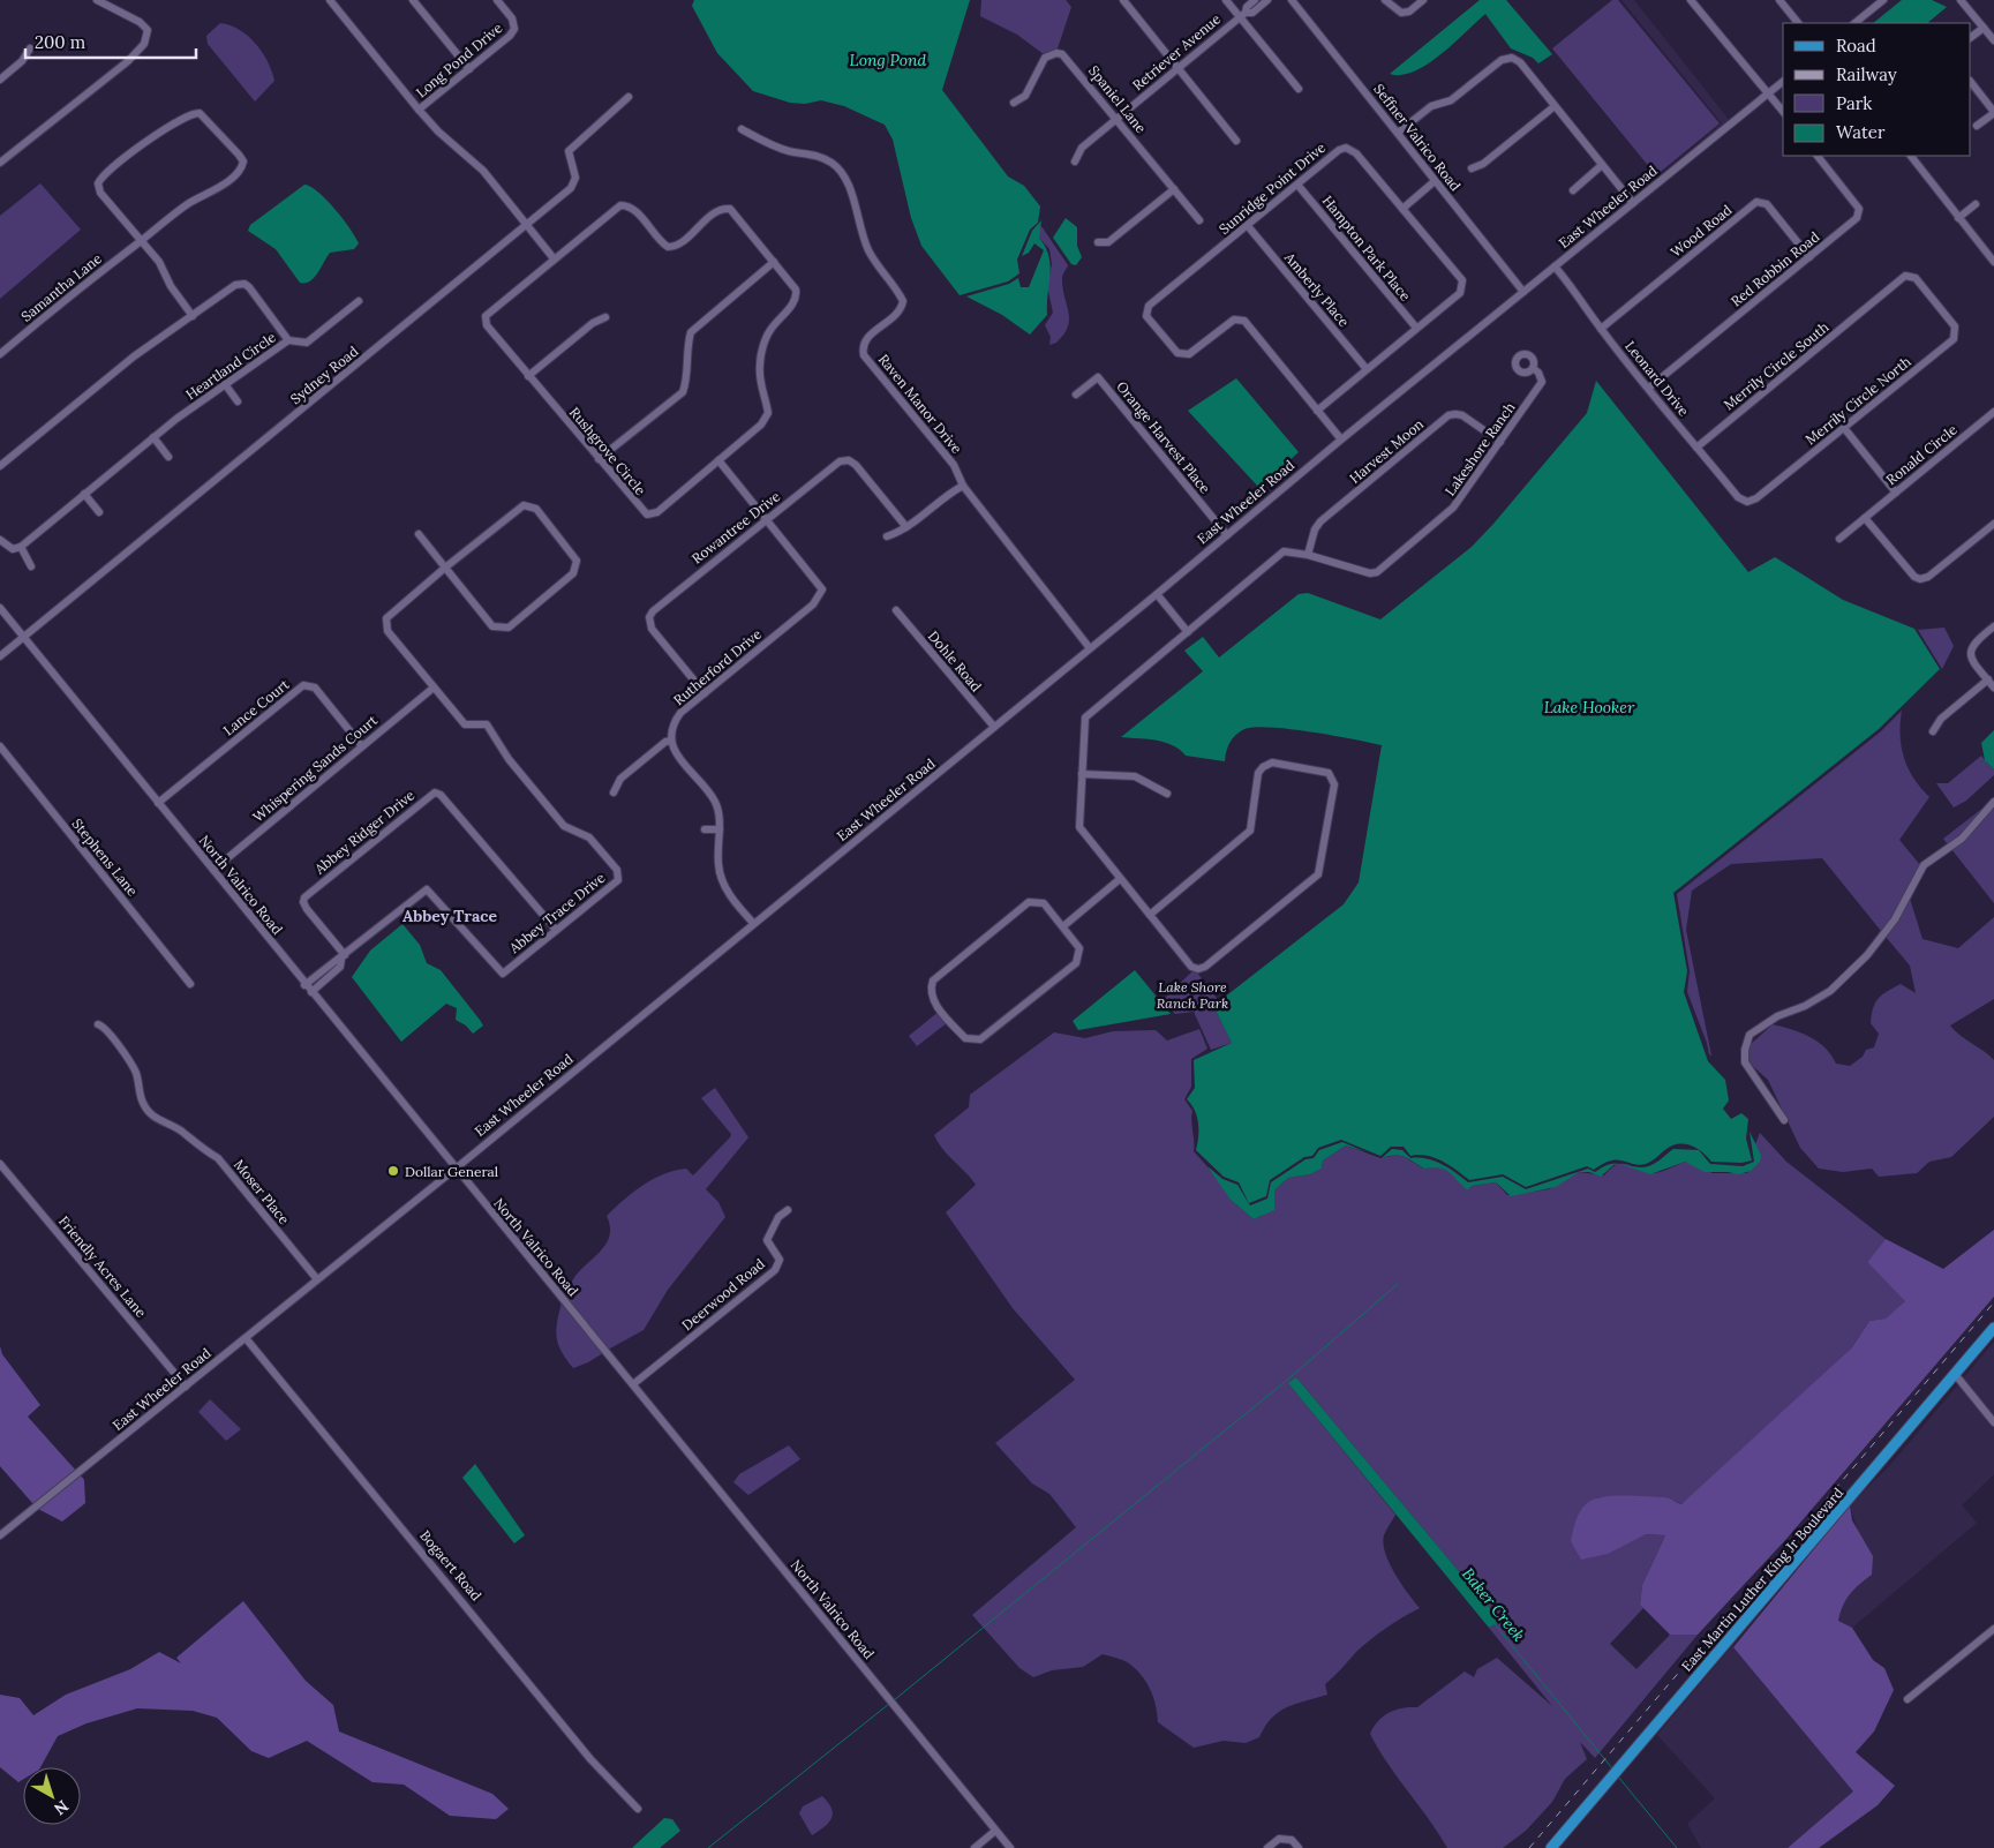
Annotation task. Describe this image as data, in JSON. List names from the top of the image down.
{
  "streets": {
    "main road": ["East Martin Luther King Jr Boulevard"],
    "street": [
      "Retriever Avenue",
      "Long Pond Drive",
      "Spaniel Lane",
      "Seffner Valrico Road",
      "Sunridge Point Drive",
      "East Wheeler Road",
      "Wood Road",
      "Hampton Park Place",
      "Red Robbin Road",
      "Samantha Lane",
      "Amberly Place",
      "Heartland Circle",
      "Merrily Circle South",
      "Sydney Road",
      "Leonard Drive",
      "Merrily Circle North",
      "Raven Manor Drive",
      "Orange Harvest Place",
      "Lakeshore Ranch",
      "Rushgrove Circle",
      "Harvest Moon",
      "Ronald Circle",
      "Rowantree Drive",
      "Dohle Road",
      "Rutherford Drive",
      "Lance Court",
      "Whispering Sands Court",
      "Abbey Ridger Drive",
      "Stephens Lane",
      "North Valrico Road",
      "Abbey Trace Drive",
      "Moser Place",
      "Friendly Acres Lane",
      "Deerwood Road",
      "Bogaert Road"
    ]
  },
  "crossings": [
    ["Retriever Avenue", "Spaniel Lane"],
    ["Long Pond Drive", "Sydney Road"],
    ["Long Pond Drive", "Rushgrove Circle"],
    ["Seffner Valrico Road", "East Wheeler Road"],
    ["Sunridge Point Drive", "East Wheeler Road"],
    ["Sunridge Point Drive", "Hampton Park Place"],
    ["Sunridge Point Drive", "Amberly Place"],
    ["East Wheeler Road", "Leonard Drive"],
    ["East Wheeler Road", "Raven Manor Drive"],
    ["East Wheeler Road", "Orange Harvest Place"],
    ["East Wheeler Road", "Dohle Road"],
    ["East Wheeler Road", "North Valrico Road"],
    ["East Wheeler Road", "Moser Place"],
    ["East Wheeler Road", "Friendly Acres Lane"],
    ["East Wheeler Road", "Bogaert Road"],
    ["Wood Road", "Red Robbin Road"],
    ["Wood Road", "Leonard Drive"],
    ["Red Robbin Road", "Leonard Drive"],
    ["Samantha Lane", "Heartland Circle"],
    ["Merrily Circle South", "Leonard Drive"],
    ["Merrily Circle South", "Merrily Circle North"],
    ["Sydney Road", "North Valrico Road"],
    ["Leonard Drive", "Merrily Circle North"],
    ["Lakeshore Ranch", "Harvest Moon"],
    ["Rushgrove Circle", "Rutherford Drive"],
    ["Rowantree Drive", "Rutherford Drive"],
    ["Lance Court", "Whispering Sands Court"],
    ["Lance Court", "North Valrico Road"],
    ["Whispering Sands Court", "North Valrico Road"],
    ["Whispering Sands Court", "Abbey Trace Drive"],
    ["Abbey Ridger Drive", "Abbey Trace Drive"],
    ["North Valrico Road", "Abbey Trace Drive"],
    ["North Valrico Road", "Deerwood Road"]
  ],
  "districts": ["Abbey Trace"],
  "water": ["Long Pond", "Lake Hooker", "Baker Creek"],
  "parks": ["Lake Shore Ranch Park"],
  "places": ["Dollar General"],
  "legend": [
    "Road",
    "Railway",
    "Park",
    "Water"
  ],
  "scale_bar": "200 m",
  "north": "bottom right"
}
